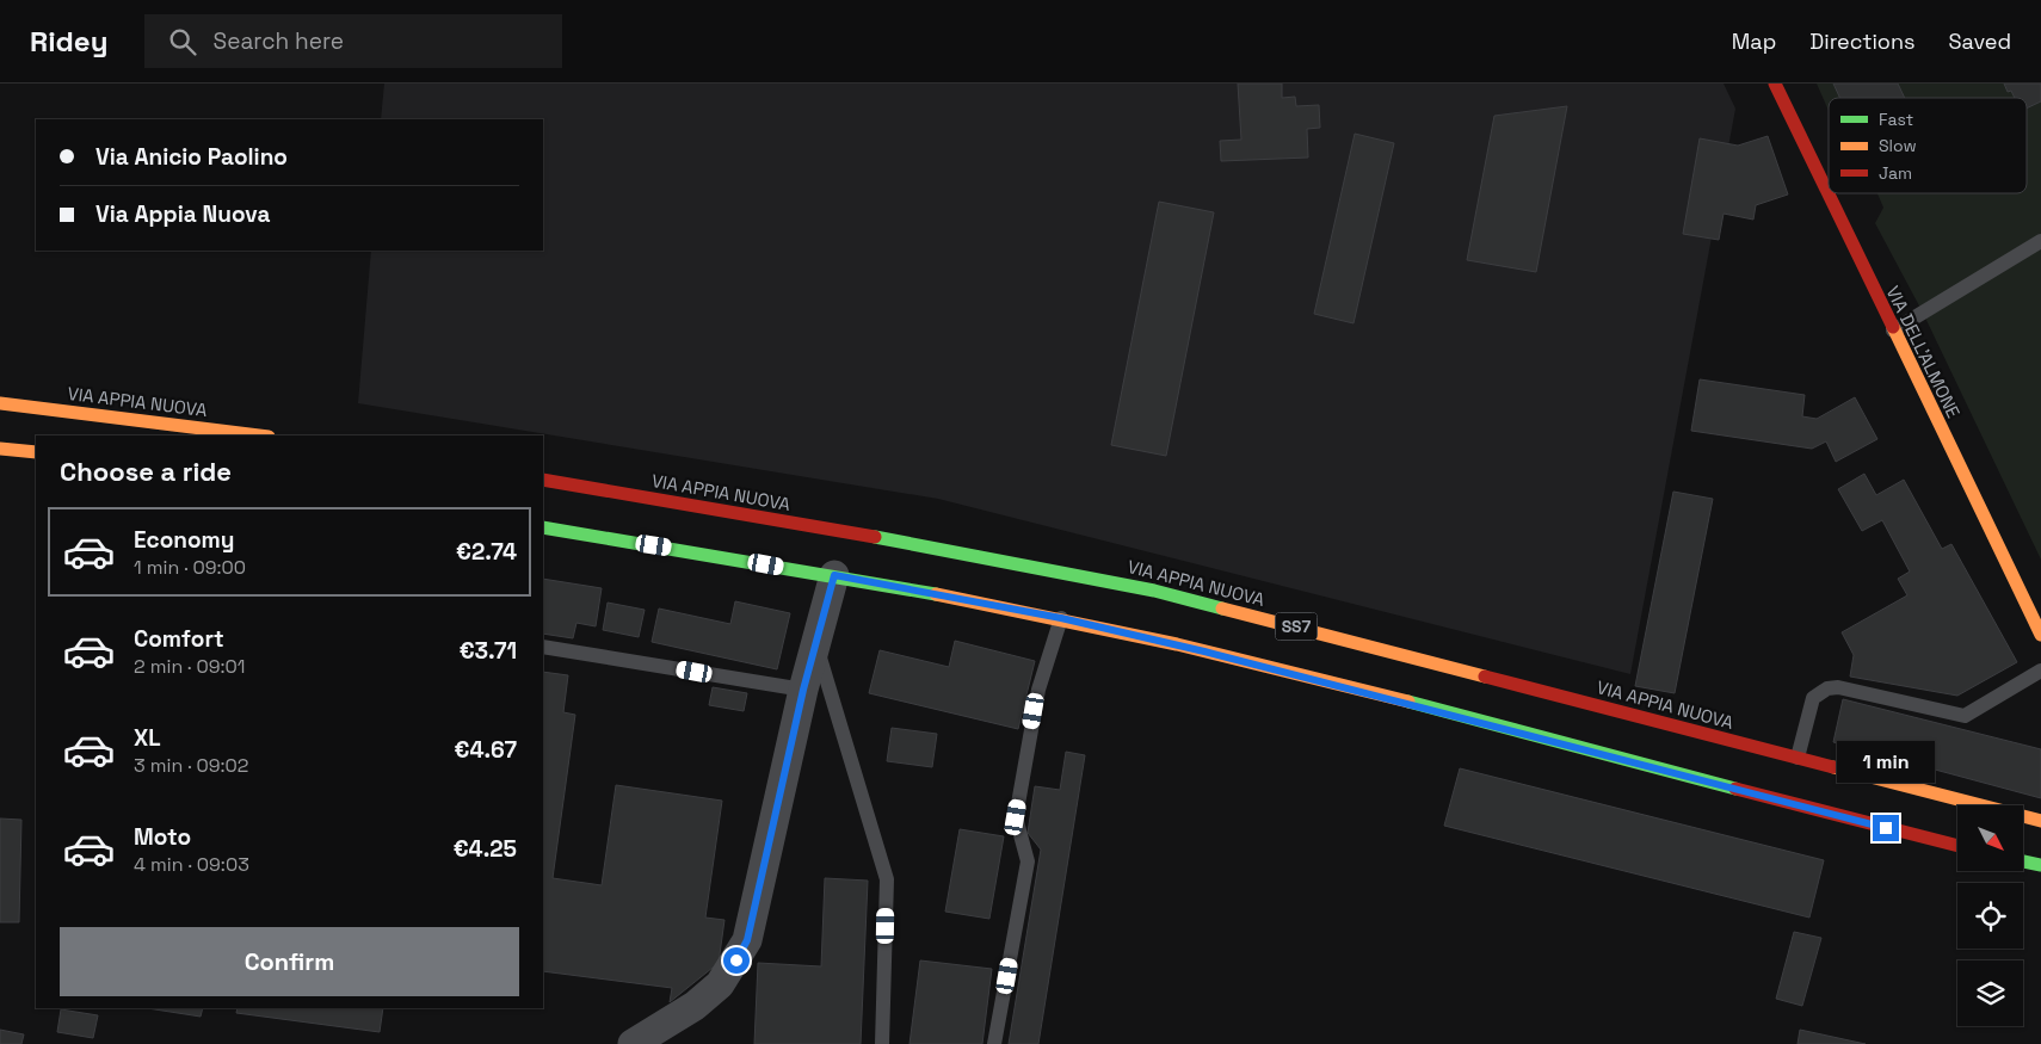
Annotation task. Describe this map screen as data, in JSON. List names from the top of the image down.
{
  "streets": {
    "main road": ["VIA DELL'ALMONE", "VIA APPIA NUOVA", "SS7"]
  },
  "legend": ["Fast", "Slow", "Jam"],
  "north": "bottom right",
  "page": {
    "header": "Ridey",
    "search": "Search here",
    "nav": ["Map", "Directions", "Saved"],
    "banner": ["Via Anicio Paolino", "Via Appia Nuova"],
    "heading": "Choose a ride",
    "list": [
      {
        "name": "Economy",
        "note": "1 min · 09:00",
        "value": "€2.74"
      },
      {
        "name": "Comfort",
        "note": "2 min · 09:01",
        "value": "€3.71"
      },
      {
        "name": "XL",
        "note": "3 min · 09:02",
        "value": "€4.67"
      },
      {
        "name": "Moto",
        "note": "4 min · 09:03",
        "value": "€4.25"
      }
    ],
    "bubble": "1 min",
    "buttons": "Confirm"
  }
}
